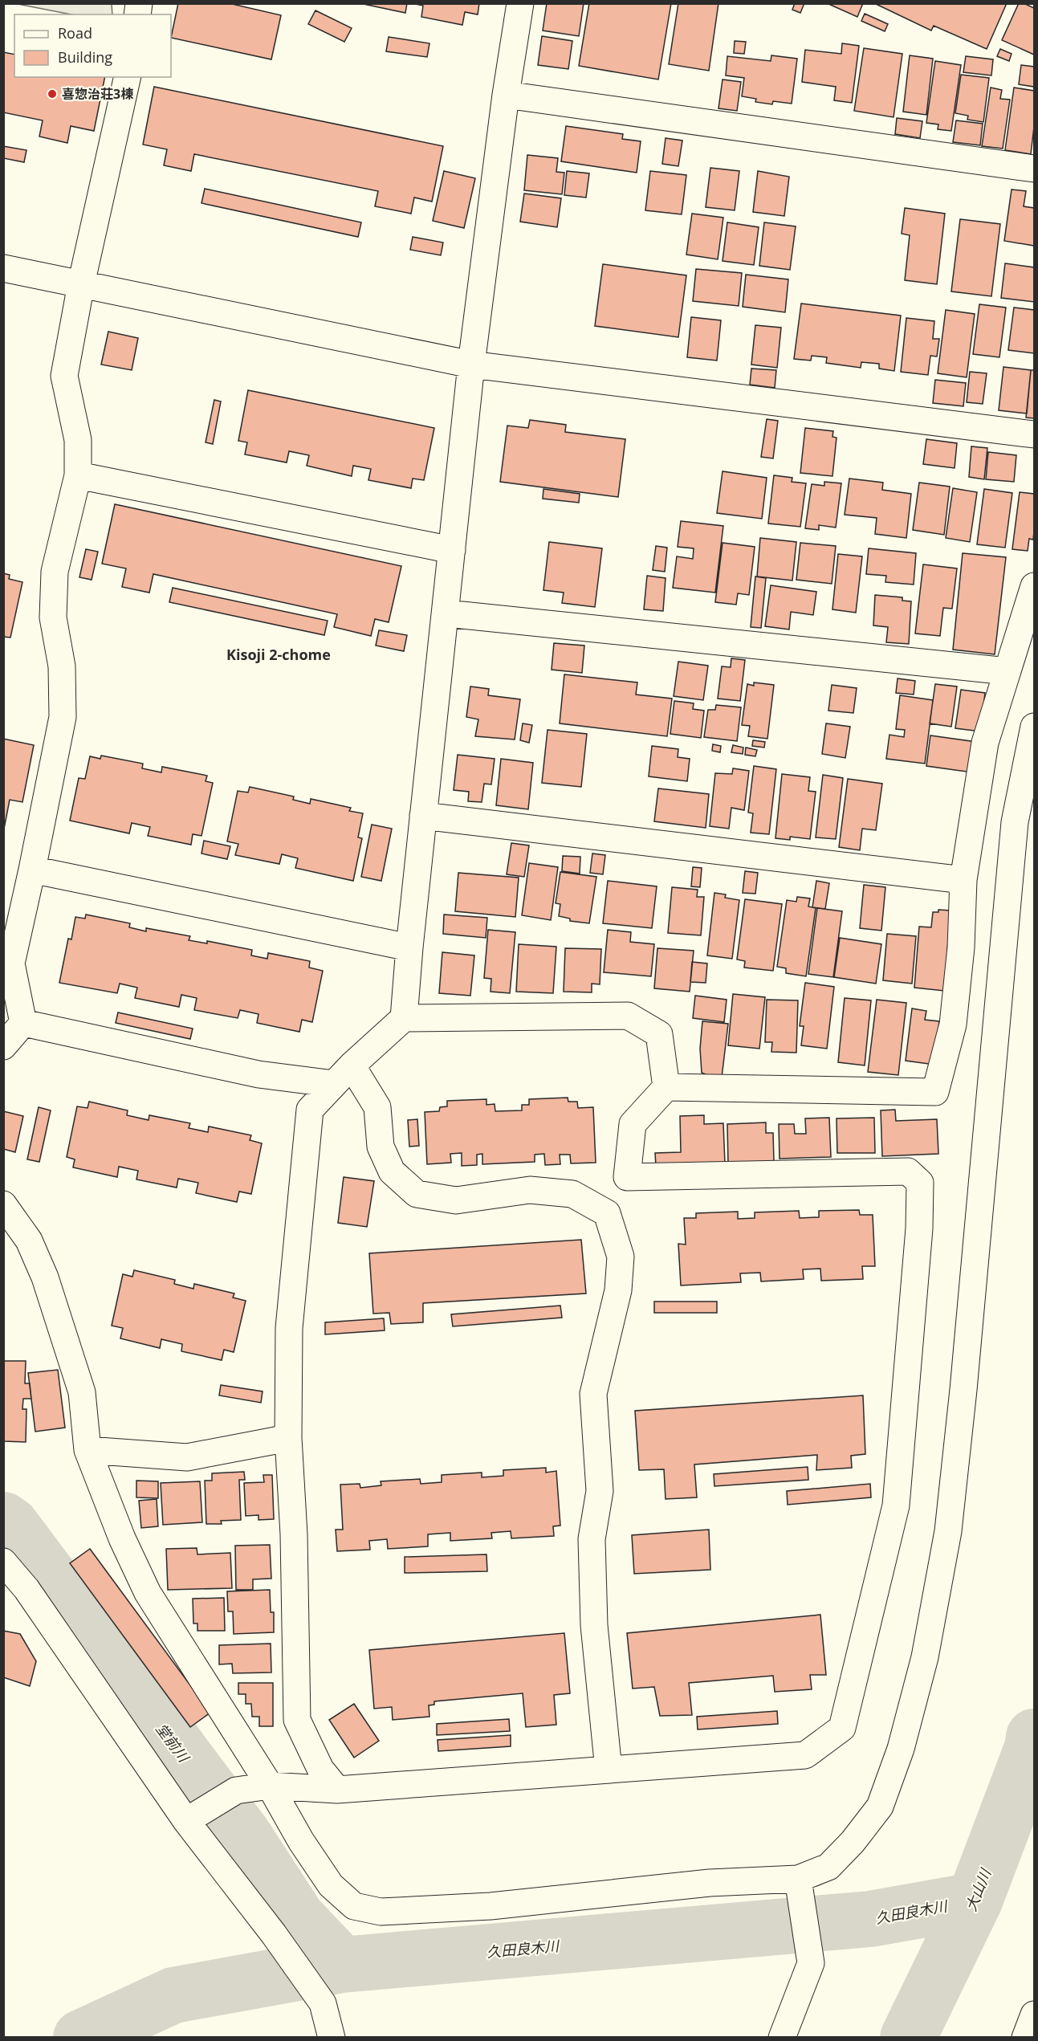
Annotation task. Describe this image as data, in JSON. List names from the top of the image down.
{
  "districts": ["Kisoji 2-chome"],
  "water": ["堂前川", "大山川", "久田良木川"],
  "places": ["喜惣治荘3棟"],
  "legend": ["Road", "Building"]
}
